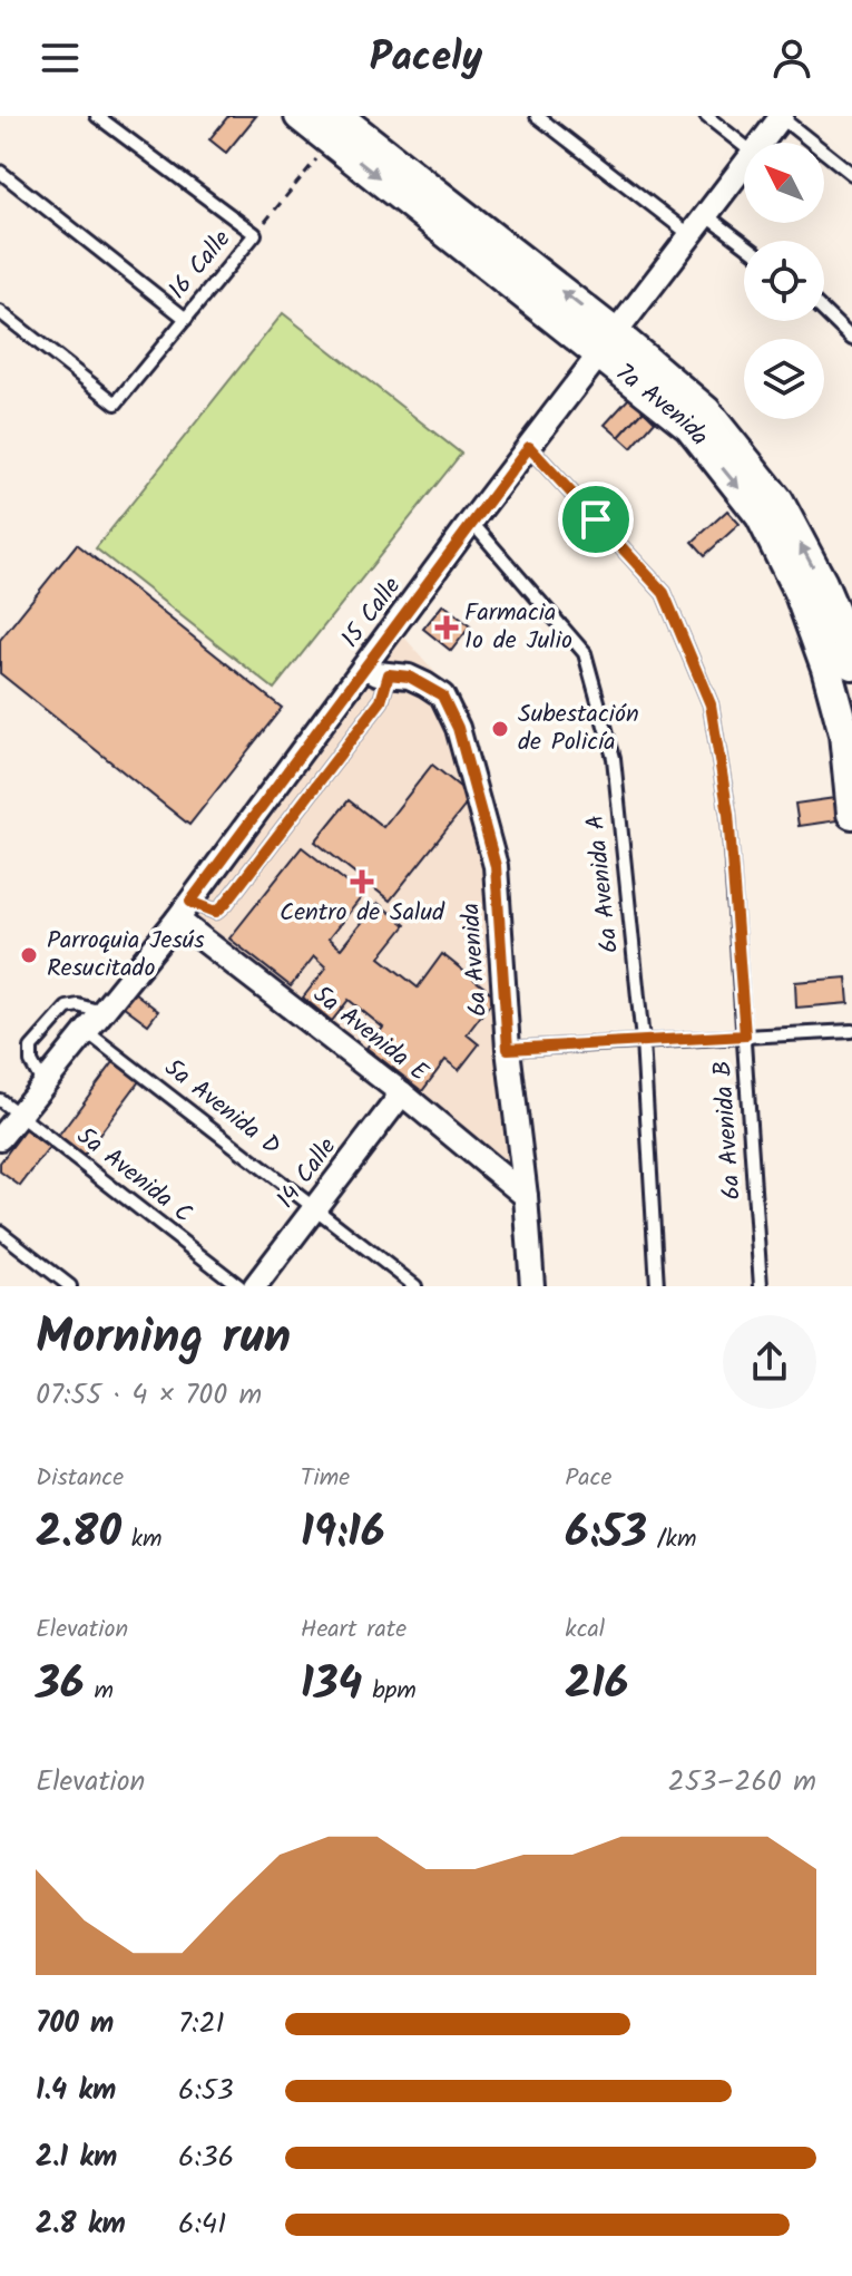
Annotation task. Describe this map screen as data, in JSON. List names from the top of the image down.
{
  "streets": {
    "street": [
      "7a Avenida",
      "15 Calle",
      "6a Avenida",
      "5a Avenida E",
      "14 Calle"
    ],
    "lane": [
      "16 Calle",
      "6a Avenida A",
      "5a Avenida D",
      "6a Avenida B",
      "5a Avenida C"
    ]
  },
  "crossings": [
    ["7a Avenida", "15 Calle"],
    ["15 Calle", "6a Avenida A"],
    ["15 Calle", "6a Avenida"],
    ["15 Calle", "5a Avenida E"],
    ["15 Calle", "5a Avenida D"],
    ["15 Calle", "6a Avenida B"],
    ["15 Calle", "5a Avenida C"],
    ["6a Avenida", "5a Avenida E"],
    ["5a Avenida E", "14 Calle"],
    ["5a Avenida D", "14 Calle"]
  ],
  "places": {
    "health": ["Farmacia 1o de Julio", "Centro de Salud"],
    "other": ["Subestación de Policía", "Parroquia Jesús Resucitado"]
  },
  "north": "top left",
  "page": {
    "header": "Pacely",
    "heading": ["Morning run", "07:55 · 4 × 700 m"],
    "stats": [
      ["Distance", "2.80 km"],
      ["Time", "19:16"],
      ["Pace", "6:53 /km"],
      ["Elevation", "36 m"],
      ["Heart rate", "134 bpm"],
      ["kcal", "216"]
    ],
    "chart": ["Elevation", "253–260 m"],
    "list": [
      {
        "name": "700 m",
        "note": "7:21"
      },
      {
        "name": "1.4 km",
        "note": "6:53"
      },
      {
        "name": "2.1 km",
        "note": "6:36"
      },
      {
        "name": "2.8 km",
        "note": "6:41"
      }
    ]
  }
}
